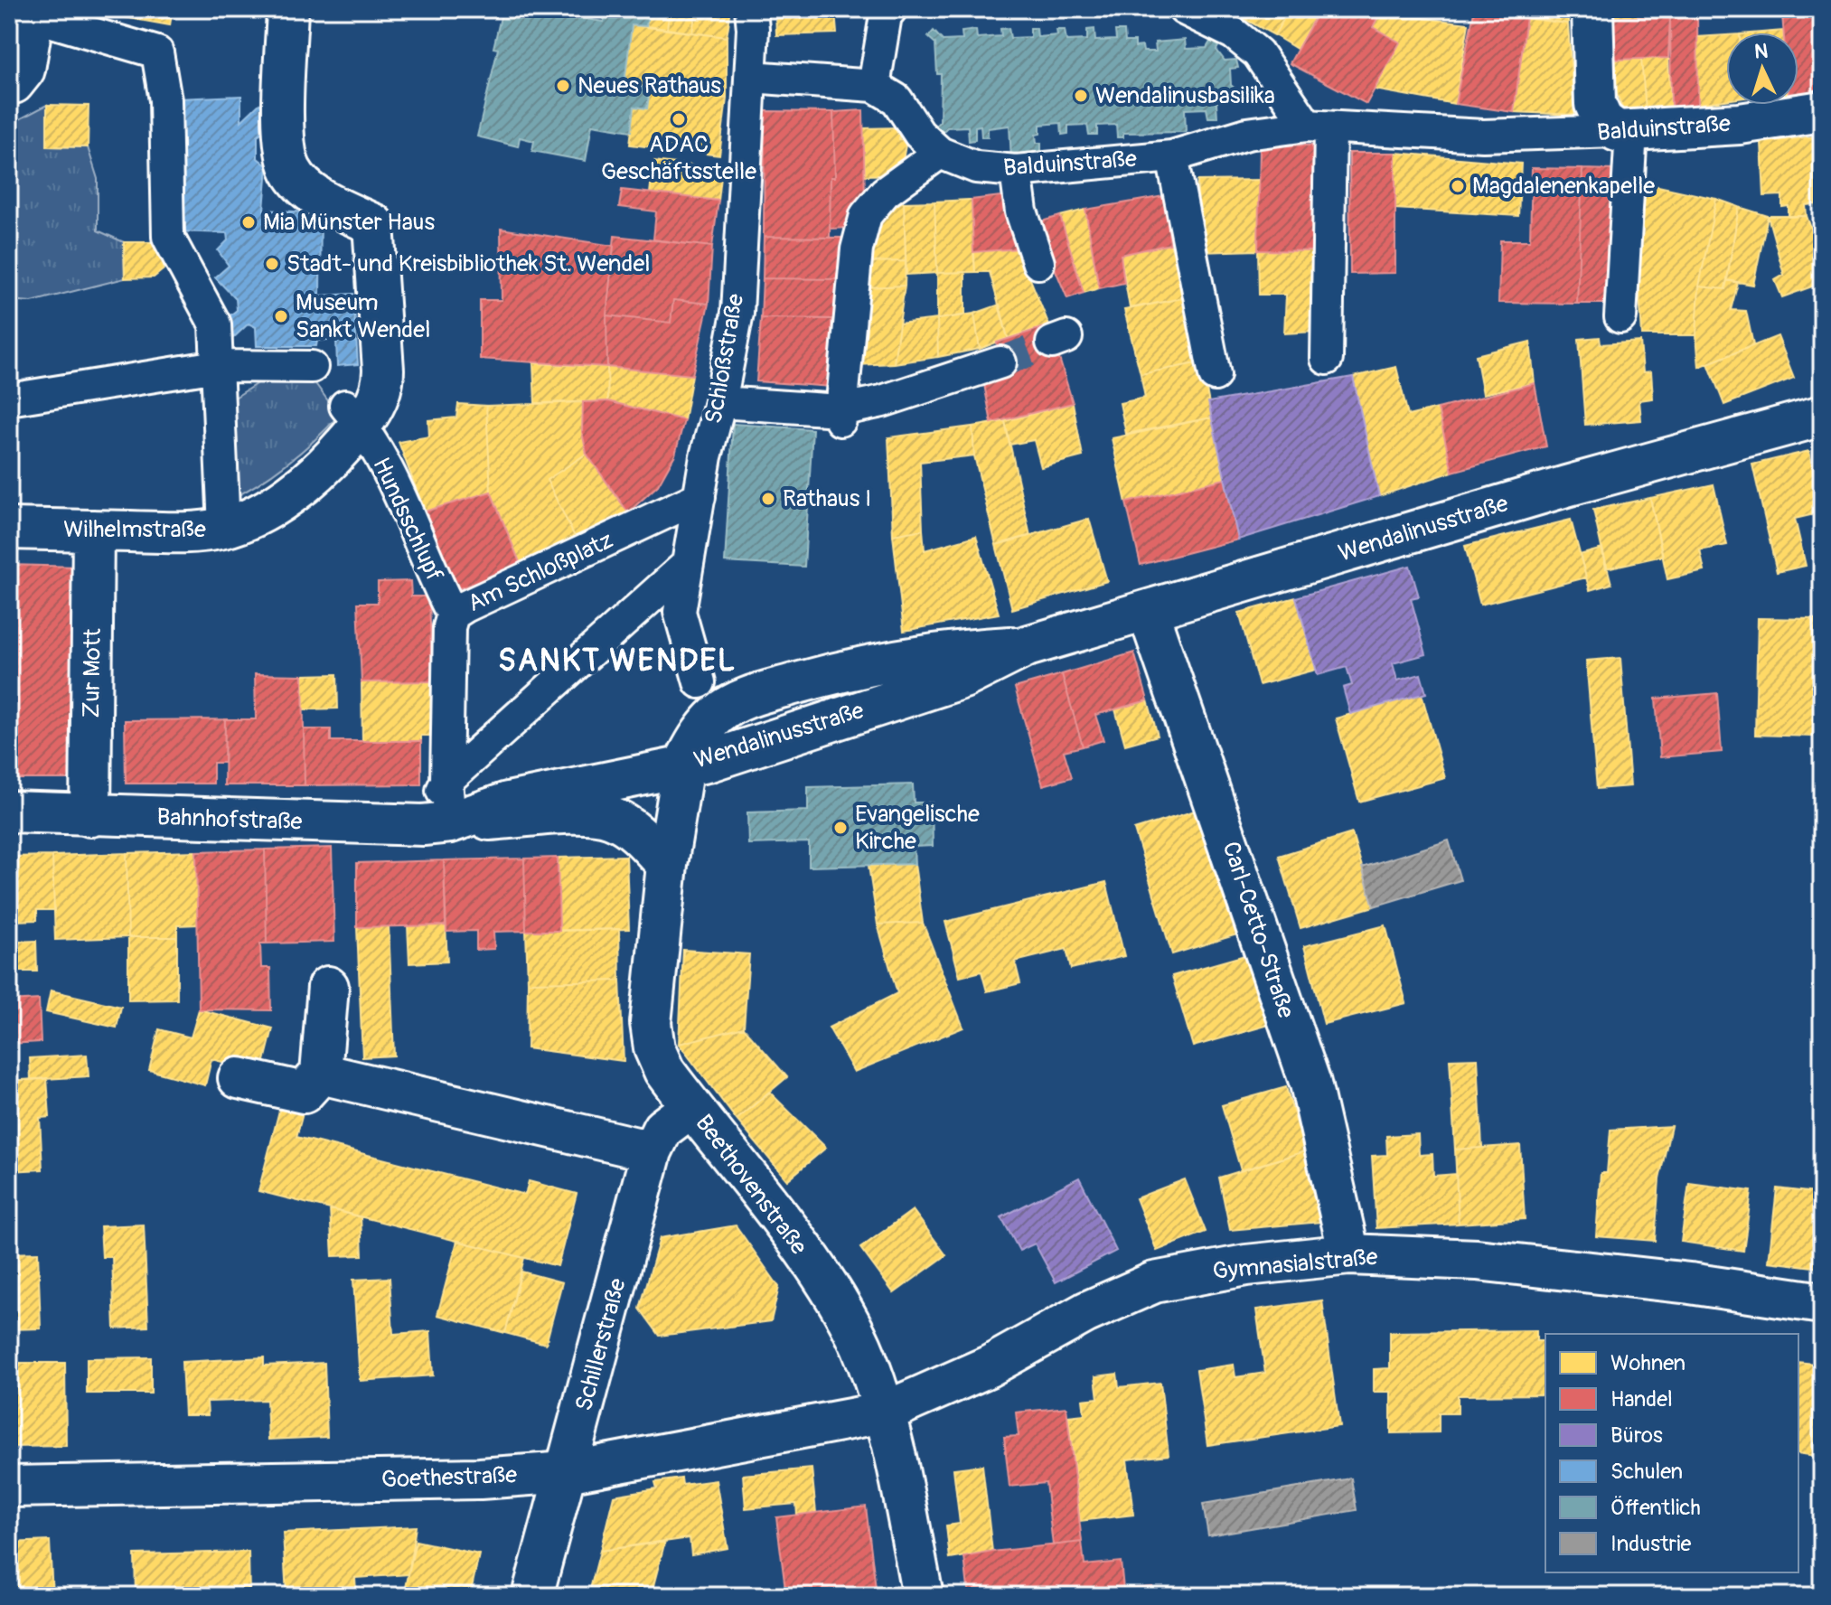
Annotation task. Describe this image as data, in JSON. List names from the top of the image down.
{
  "streets": {
    "street": [
      "Balduinstraße",
      "Schloßstraße",
      "Hundsschlupf",
      "Wendalinusstraße",
      "Wilhelmstraße",
      "Am Schloßplatz",
      "Zur Mott",
      "Bahnhofstraße",
      "Carl-Cetto-Straße",
      "Beethovenstraße",
      "Gymnasialstraße",
      "Schillerstraße",
      "Goethestraße"
    ]
  },
  "crossings": [
    ["Schloßstraße", "Am Schloßplatz"],
    ["Hundsschlupf", "Wilhelmstraße"],
    ["Hundsschlupf", "Am Schloßplatz"],
    ["Wendalinusstraße", "Bahnhofstraße"],
    ["Wendalinusstraße", "Carl-Cetto-Straße"],
    ["Wendalinusstraße", "Beethovenstraße"],
    ["Wilhelmstraße", "Zur Mott"],
    ["Am Schloßplatz", "Bahnhofstraße"],
    ["Zur Mott", "Bahnhofstraße"],
    ["Bahnhofstraße", "Beethovenstraße"],
    ["Carl-Cetto-Straße", "Gymnasialstraße"],
    ["Beethovenstraße", "Gymnasialstraße"],
    ["Beethovenstraße", "Schillerstraße"],
    ["Beethovenstraße", "Goethestraße"],
    ["Gymnasialstraße", "Goethestraße"],
    ["Schillerstraße", "Goethestraße"]
  ],
  "districts": ["SANKT WENDEL"],
  "places": [
    "Neues Rathaus",
    "Wendalinusbasilika",
    "ADAC Geschäftsstelle",
    "Magdalenenkapelle",
    "Mia Münster Haus",
    "Stadt- und Kreisbibliothek St. Wendel",
    "Museum Sankt Wendel",
    "Rathaus I",
    "Evangelische Kirche"
  ],
  "legend": [
    "Wohnen",
    "Handel",
    "Büros",
    "Schulen",
    "Öffentlich",
    "Industrie"
  ],
  "north": "top"
}
